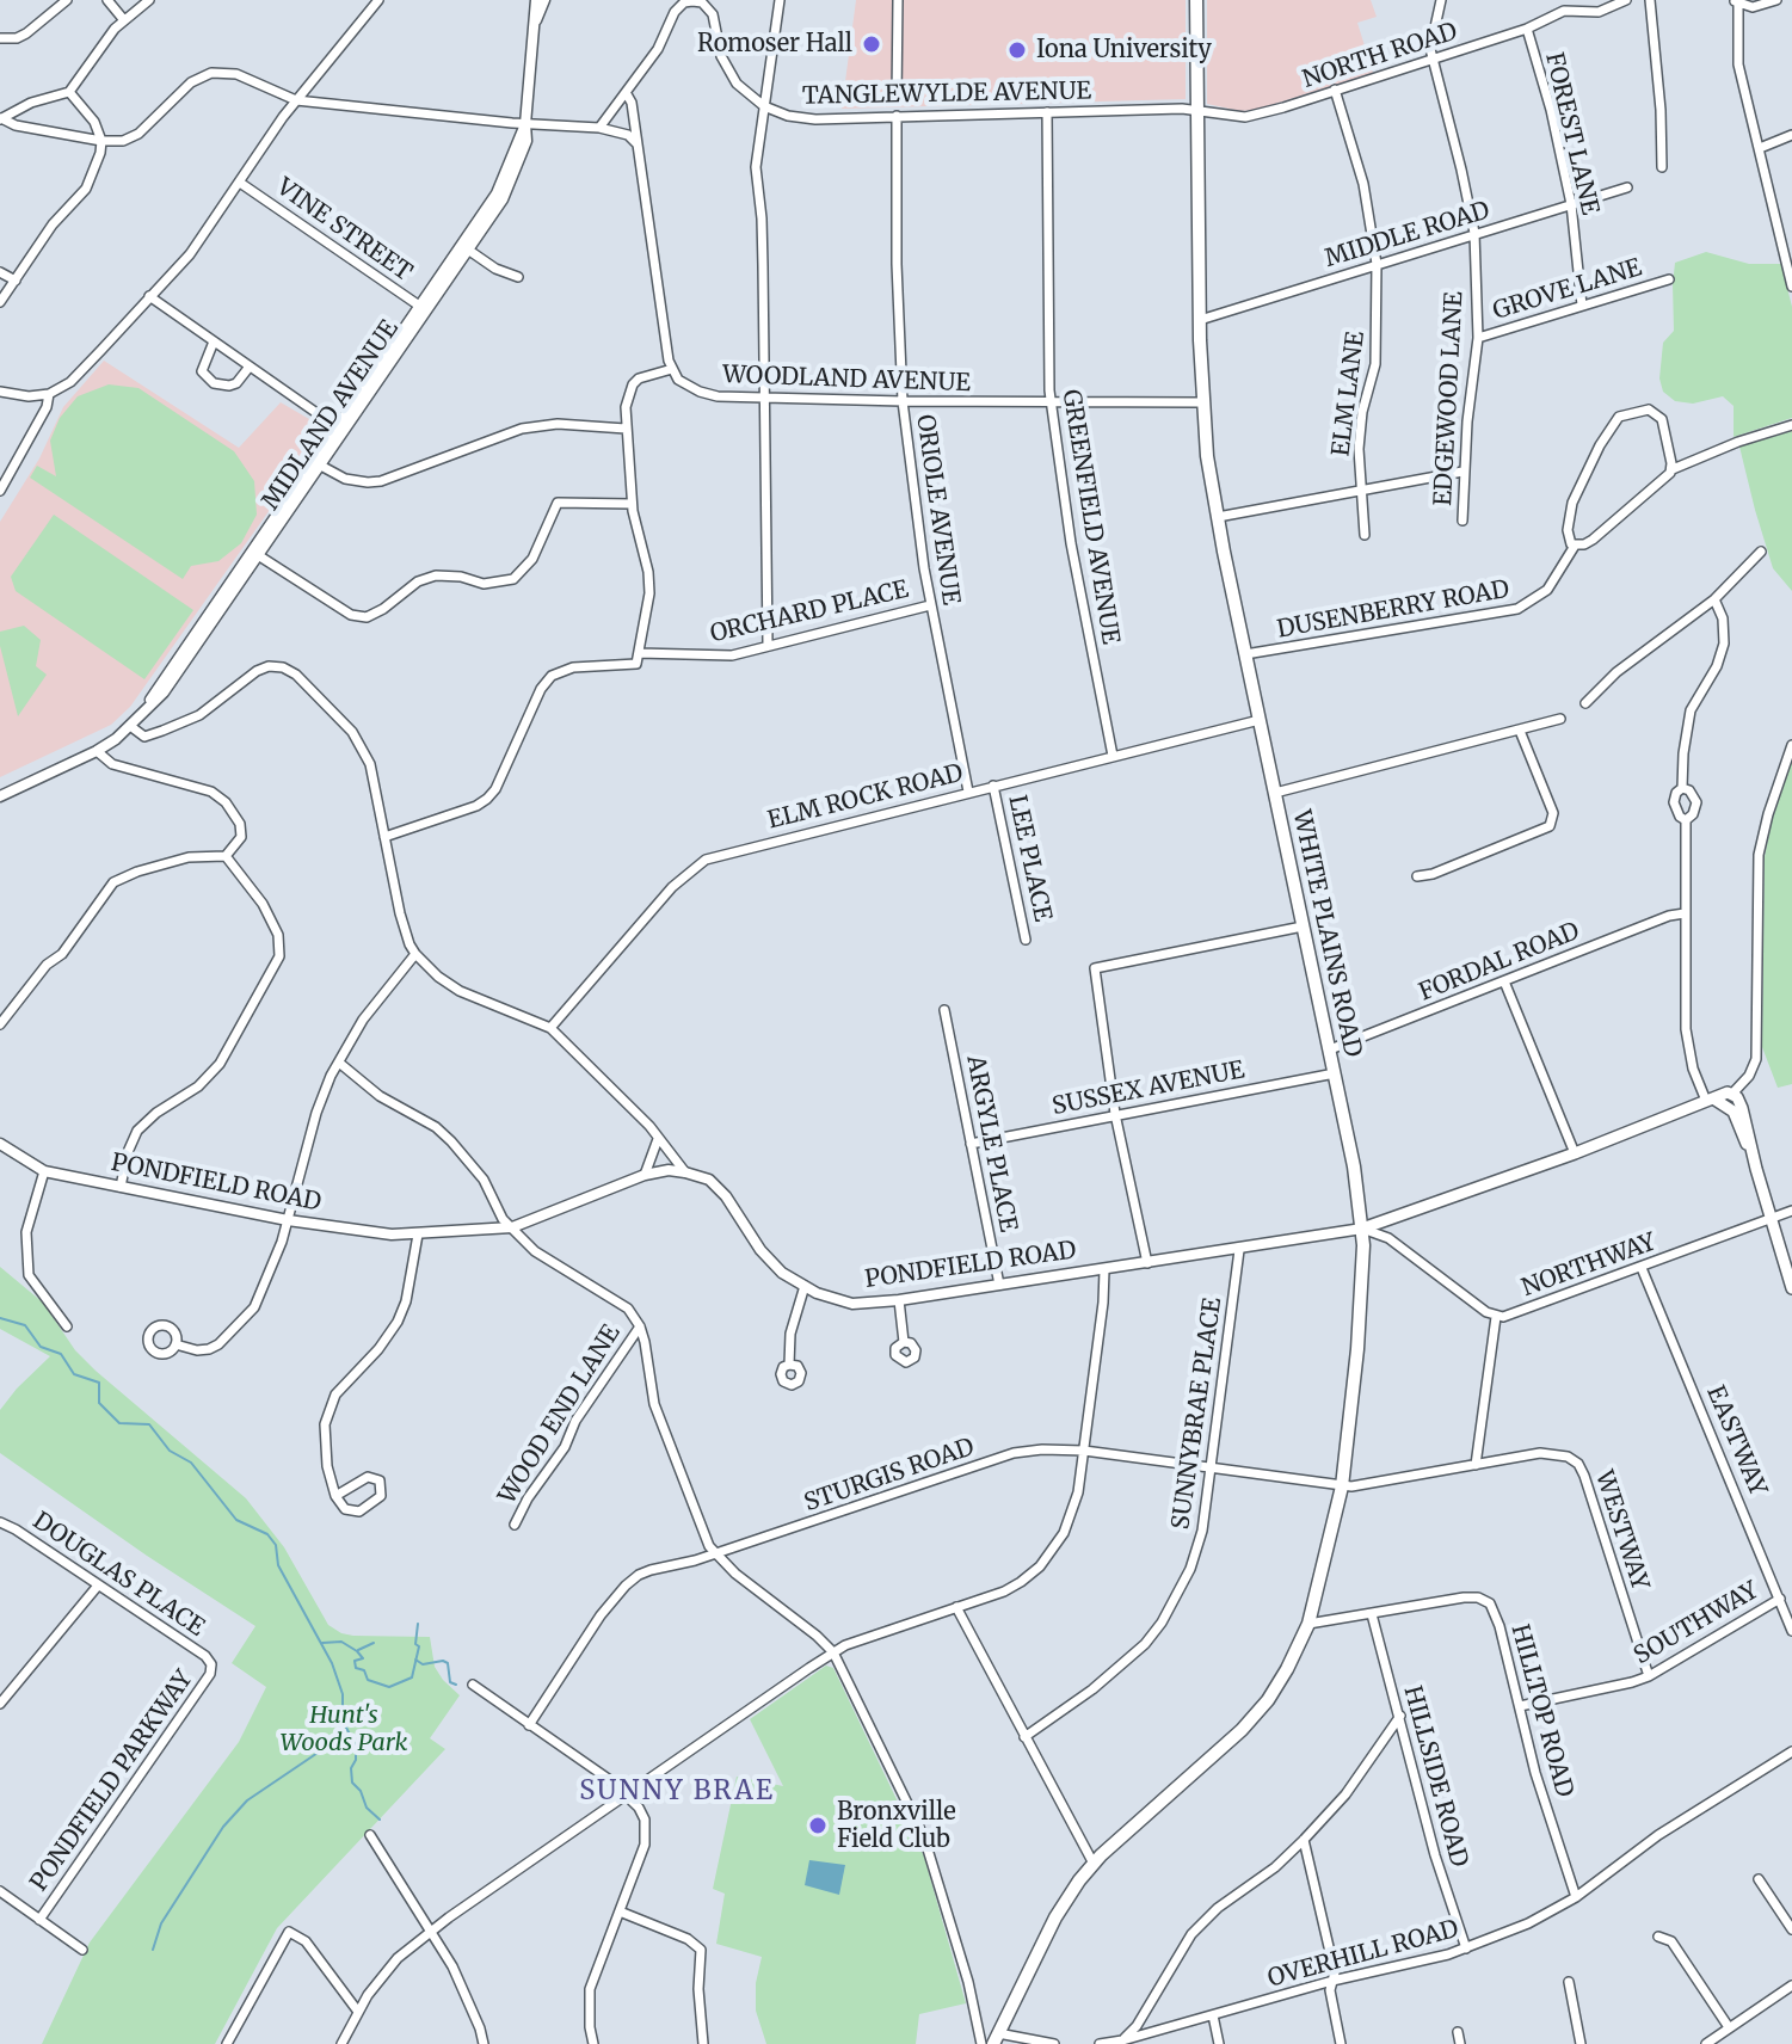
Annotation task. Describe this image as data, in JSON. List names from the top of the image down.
{
  "streets": {
    "main road": ["WHITE PLAINS ROAD", "PONDFIELD ROAD"],
    "street": [
      "NORTH ROAD",
      "TANGLEWYLDE AVENUE",
      "FOREST LANE",
      "VINE STREET",
      "MIDDLE ROAD",
      "GROVE LANE",
      "WOODLAND AVENUE",
      "ELM LANE",
      "EDGEWOOD LANE",
      "MIDLAND AVENUE",
      "ORIOLE AVENUE",
      "GREENFIELD AVENUE",
      "DUSENBERRY ROAD",
      "ORCHARD PLACE",
      "ELM ROCK ROAD",
      "LEE PLACE",
      "FORDAL ROAD",
      "SUSSEX AVENUE",
      "ARGYLE PLACE",
      "NORTHWAY",
      "SUNNYBRAE PLACE",
      "WOOD END LANE",
      "EASTWAY",
      "STURGIS ROAD",
      "WESTWAY",
      "DOUGLAS PLACE",
      "SOUTHWAY",
      "HILLTOP ROAD",
      "HILLSIDE ROAD",
      "PONDFIELD PARKWAY",
      "OVERHILL ROAD"
    ]
  },
  "crossings": [
    ["NORTH ROAD", "TANGLEWYLDE AVENUE"],
    ["NORTH ROAD", "FOREST LANE"],
    ["NORTH ROAD", "ELM LANE"],
    ["NORTH ROAD", "EDGEWOOD LANE"],
    ["NORTH ROAD", "WHITE PLAINS ROAD"],
    ["TANGLEWYLDE AVENUE", "ORIOLE AVENUE"],
    ["TANGLEWYLDE AVENUE", "GREENFIELD AVENUE"],
    ["TANGLEWYLDE AVENUE", "WHITE PLAINS ROAD"],
    ["FOREST LANE", "MIDDLE ROAD"],
    ["FOREST LANE", "GROVE LANE"],
    ["VINE STREET", "MIDLAND AVENUE"],
    ["MIDDLE ROAD", "ELM LANE"],
    ["MIDDLE ROAD", "EDGEWOOD LANE"],
    ["MIDDLE ROAD", "WHITE PLAINS ROAD"],
    ["GROVE LANE", "EDGEWOOD LANE"],
    ["WOODLAND AVENUE", "ORIOLE AVENUE"],
    ["WOODLAND AVENUE", "GREENFIELD AVENUE"],
    ["WOODLAND AVENUE", "WHITE PLAINS ROAD"],
    ["ORIOLE AVENUE", "ORCHARD PLACE"],
    ["ORIOLE AVENUE", "ELM ROCK ROAD"],
    ["GREENFIELD AVENUE", "ELM ROCK ROAD"],
    ["DUSENBERRY ROAD", "WHITE PLAINS ROAD"],
    ["ELM ROCK ROAD", "LEE PLACE"],
    ["ELM ROCK ROAD", "WHITE PLAINS ROAD"],
    ["WHITE PLAINS ROAD", "FORDAL ROAD"],
    ["WHITE PLAINS ROAD", "SUSSEX AVENUE"],
    ["WHITE PLAINS ROAD", "PONDFIELD ROAD"],
    ["WHITE PLAINS ROAD", "NORTHWAY"],
    ["WHITE PLAINS ROAD", "STURGIS ROAD"],
    ["WHITE PLAINS ROAD", "WESTWAY"],
    ["WHITE PLAINS ROAD", "HILLTOP ROAD"],
    ["SUSSEX AVENUE", "ARGYLE PLACE"],
    ["ARGYLE PLACE", "PONDFIELD ROAD"],
    ["PONDFIELD ROAD", "NORTHWAY"],
    ["PONDFIELD ROAD", "SUNNYBRAE PLACE"],
    ["NORTHWAY", "EASTWAY"],
    ["SUNNYBRAE PLACE", "STURGIS ROAD"],
    ["EASTWAY", "SOUTHWAY"],
    ["STURGIS ROAD", "WESTWAY"],
    ["WESTWAY", "SOUTHWAY"],
    ["DOUGLAS PLACE", "PONDFIELD PARKWAY"],
    ["SOUTHWAY", "HILLTOP ROAD"],
    ["HILLTOP ROAD", "HILLSIDE ROAD"],
    ["HILLTOP ROAD", "OVERHILL ROAD"],
    ["HILLSIDE ROAD", "OVERHILL ROAD"]
  ],
  "districts": ["SUNNY BRAE"],
  "parks": ["Hunt's Woods Park"],
  "places": ["Romoser Hall", "Iona University", "Bronxville Field Club"]
}
